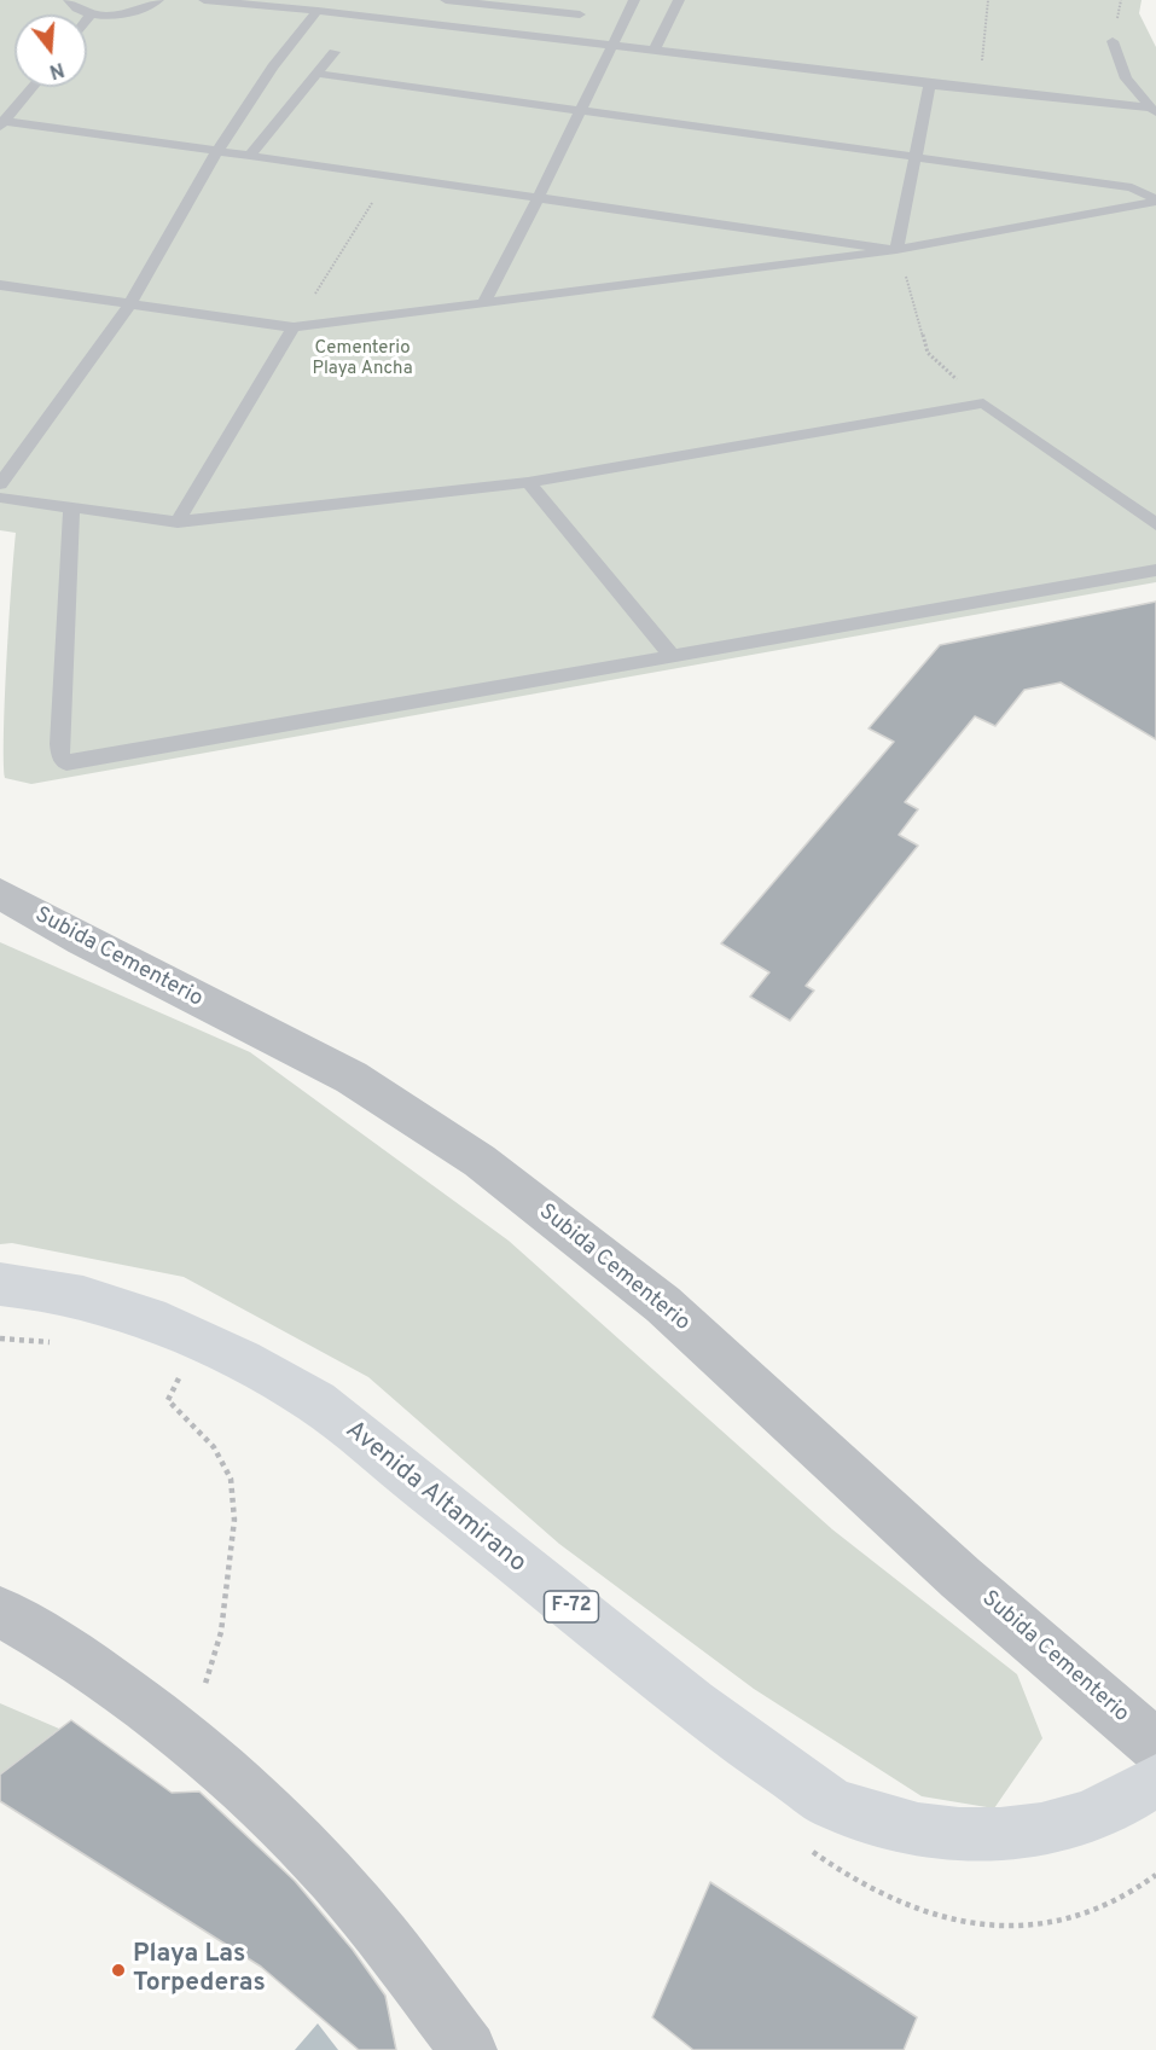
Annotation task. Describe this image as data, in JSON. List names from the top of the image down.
{
  "streets": {
    "main road": ["Avenida Altamirano", "F-72"],
    "street": ["Subida Cementerio"]
  },
  "parks": ["Cementerio Playa Ancha"],
  "places": ["Playa Las Torpederas"],
  "north": "bottom"
}
